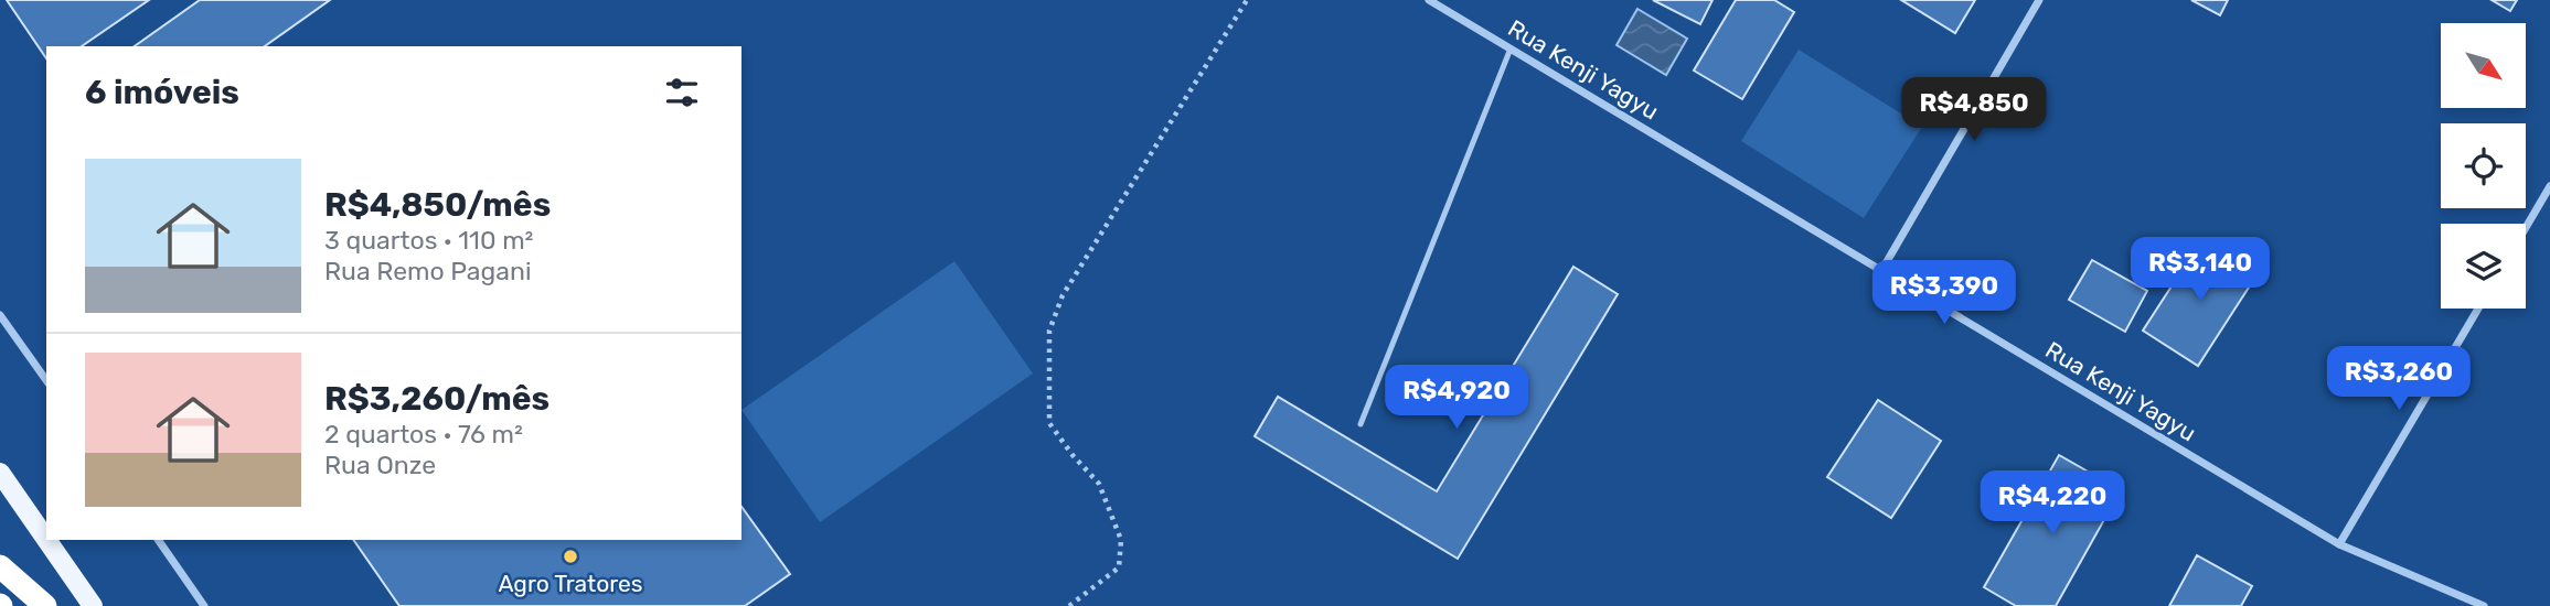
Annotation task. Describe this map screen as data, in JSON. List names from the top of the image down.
{
  "streets": {
    "street": ["Rua Kenji Yagyu"]
  },
  "places": ["Agro Tratores"],
  "north": "bottom right",
  "page": {
    "heading": "6 imóveis",
    "price": [
      "R$4,850",
      "R$3,140",
      "R$3,390",
      "R$3,260",
      "R$4,920",
      "R$4,220"
    ],
    "list": [
      {
        "name": "R$4,850/mês",
        "note": "3 quartos · 110 m² · Rua Remo Pagani"
      },
      {
        "name": "R$3,260/mês",
        "note": "2 quartos · 76 m² · Rua Onze"
      }
    ]
  }
}
